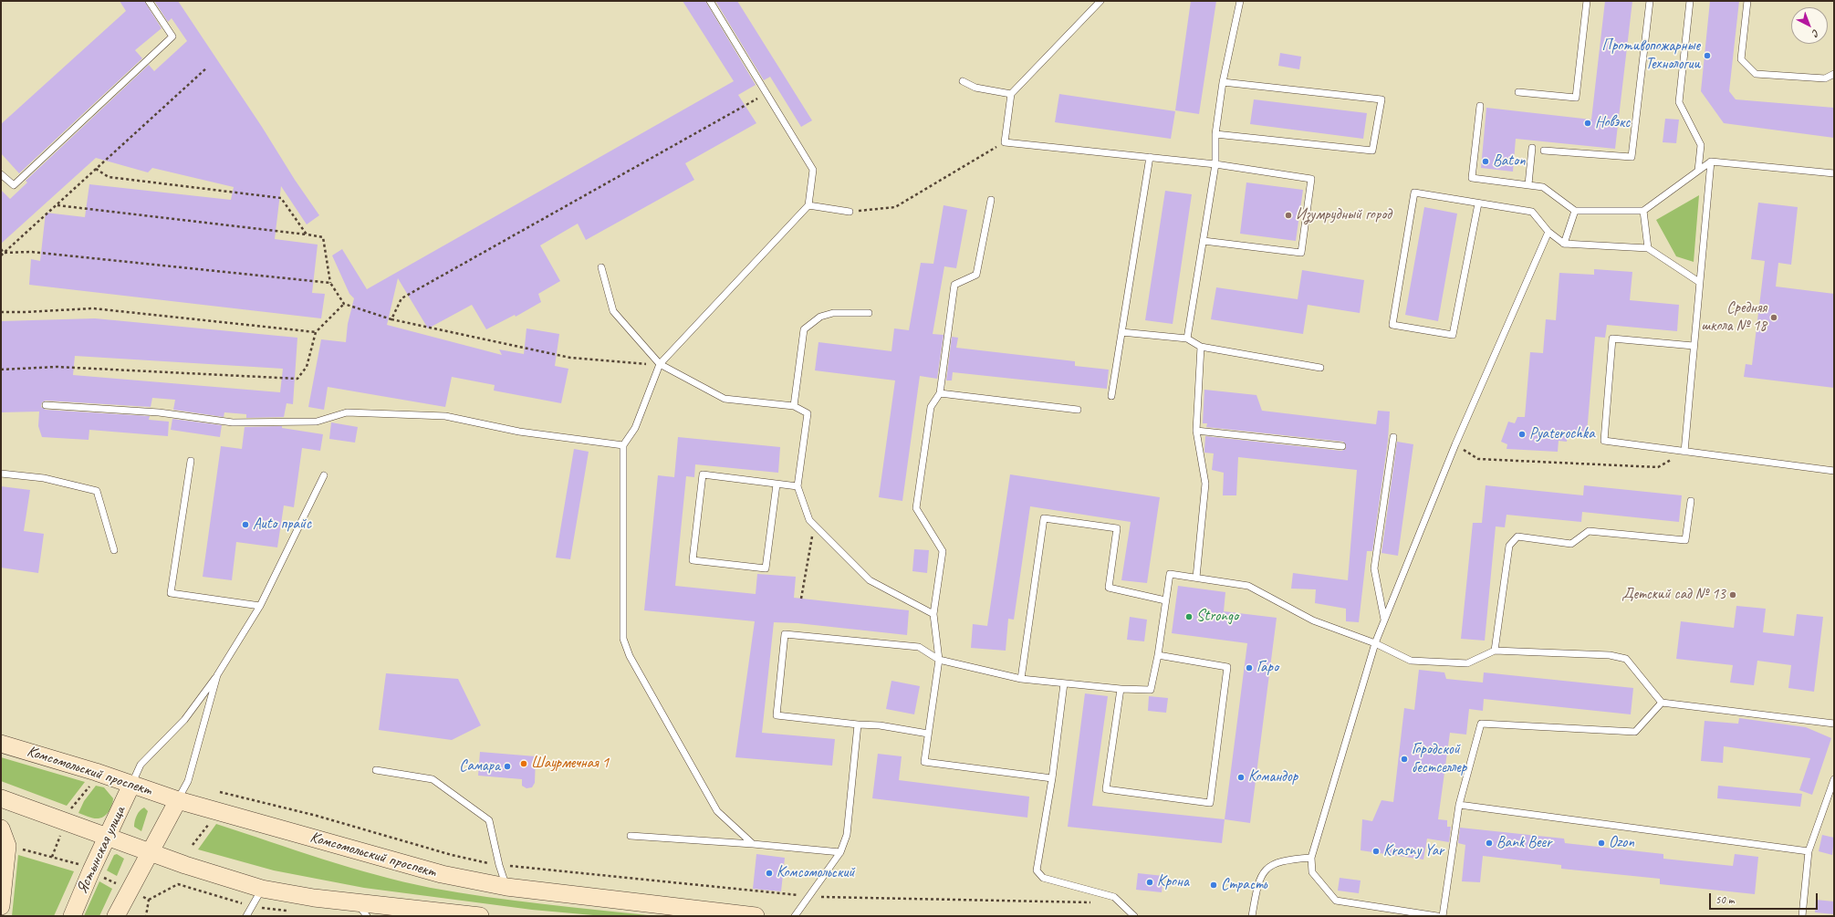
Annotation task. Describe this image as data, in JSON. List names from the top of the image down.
{
  "streets": {
    "main road": ["Комсомольский проспект", "Ястынская улица"]
  },
  "crossings": [
    ["Комсомольский проспект", "Ястынская улица"]
  ],
  "places": [
    "Противопожарные Технологии",
    "Новэкс",
    "Baton",
    "Изумрудный город",
    "Средняя школа № 18",
    "Pyaterochka",
    "Auto прайс",
    "Детский сад № 13",
    "Strongo",
    "Гаро",
    "Городской бестселлер",
    "Шаурмечная 1",
    "Самара",
    "Командор",
    "Bank Beer",
    "Ozon",
    "Krasny Yar",
    "Комсомольский",
    "Крона",
    "Страсть"
  ],
  "scale_bar": "50 m",
  "north": "bottom right"
}
